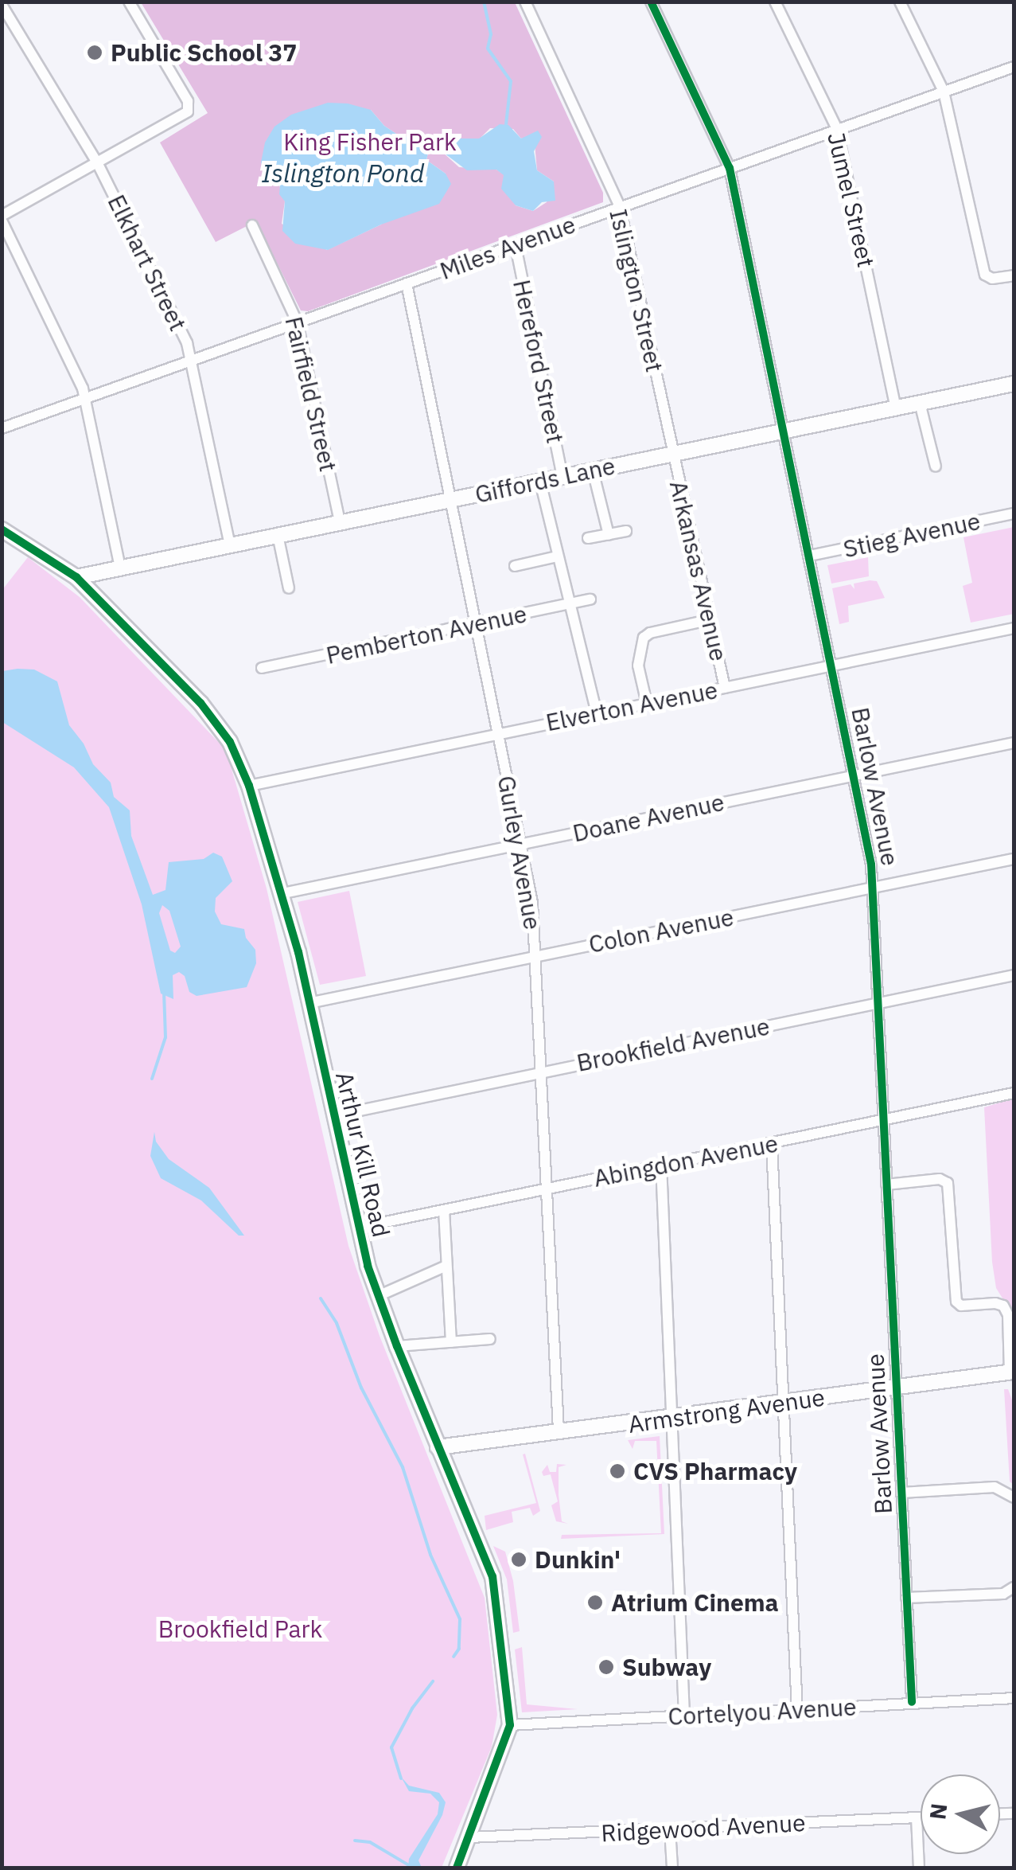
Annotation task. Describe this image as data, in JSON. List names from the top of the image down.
{
  "streets": {
    "street": [
      "Jumel Street",
      "Miles Avenue",
      "Elkhart Street",
      "Islington Street",
      "Hereford Street",
      "Fairfield Street",
      "Giffords Lane",
      "Stieg Avenue",
      "Arkansas Avenue",
      "Pemberton Avenue",
      "Elverton Avenue",
      "Barlow Avenue",
      "Doane Avenue",
      "Gurley Avenue",
      "Colon Avenue",
      "Brookfield Avenue",
      "Arthur Kill Road",
      "Abingdon Avenue",
      "Armstrong Avenue",
      "Cortelyou Avenue",
      "Ridgewood Avenue"
    ]
  },
  "crossings": [
    ["Jumel Street", "Miles Avenue"],
    ["Jumel Street", "Giffords Lane"],
    ["Miles Avenue", "Elkhart Street"],
    ["Miles Avenue", "Islington Street"],
    ["Miles Avenue", "Hereford Street"],
    ["Miles Avenue", "Fairfield Street"],
    ["Miles Avenue", "Barlow Avenue"],
    ["Miles Avenue", "Gurley Avenue"],
    ["Elkhart Street", "Giffords Lane"],
    ["Islington Street", "Giffords Lane"],
    ["Islington Street", "Arkansas Avenue"],
    ["Hereford Street", "Giffords Lane"],
    ["Fairfield Street", "Giffords Lane"],
    ["Giffords Lane", "Arkansas Avenue"],
    ["Giffords Lane", "Barlow Avenue"],
    ["Giffords Lane", "Gurley Avenue"],
    ["Giffords Lane", "Arthur Kill Road"],
    ["Stieg Avenue", "Barlow Avenue"],
    ["Arkansas Avenue", "Elverton Avenue"],
    ["Pemberton Avenue", "Gurley Avenue"],
    ["Elverton Avenue", "Barlow Avenue"],
    ["Elverton Avenue", "Gurley Avenue"],
    ["Elverton Avenue", "Arthur Kill Road"],
    ["Barlow Avenue", "Doane Avenue"],
    ["Barlow Avenue", "Colon Avenue"],
    ["Barlow Avenue", "Brookfield Avenue"],
    ["Barlow Avenue", "Abingdon Avenue"],
    ["Barlow Avenue", "Armstrong Avenue"],
    ["Barlow Avenue", "Cortelyou Avenue"],
    ["Doane Avenue", "Gurley Avenue"],
    ["Doane Avenue", "Arthur Kill Road"],
    ["Gurley Avenue", "Colon Avenue"],
    ["Gurley Avenue", "Brookfield Avenue"],
    ["Gurley Avenue", "Abingdon Avenue"],
    ["Gurley Avenue", "Armstrong Avenue"],
    ["Colon Avenue", "Arthur Kill Road"],
    ["Brookfield Avenue", "Arthur Kill Road"],
    ["Arthur Kill Road", "Abingdon Avenue"],
    ["Arthur Kill Road", "Armstrong Avenue"],
    ["Arthur Kill Road", "Cortelyou Avenue"],
    ["Arthur Kill Road", "Ridgewood Avenue"]
  ],
  "water": ["Islington Pond"],
  "parks": ["King Fisher Park", "Brookfield Park"],
  "places": [
    "Public School 37",
    "CVS Pharmacy",
    "Dunkin'",
    "Atrium Cinema",
    "Subway"
  ],
  "north": "left"
}
